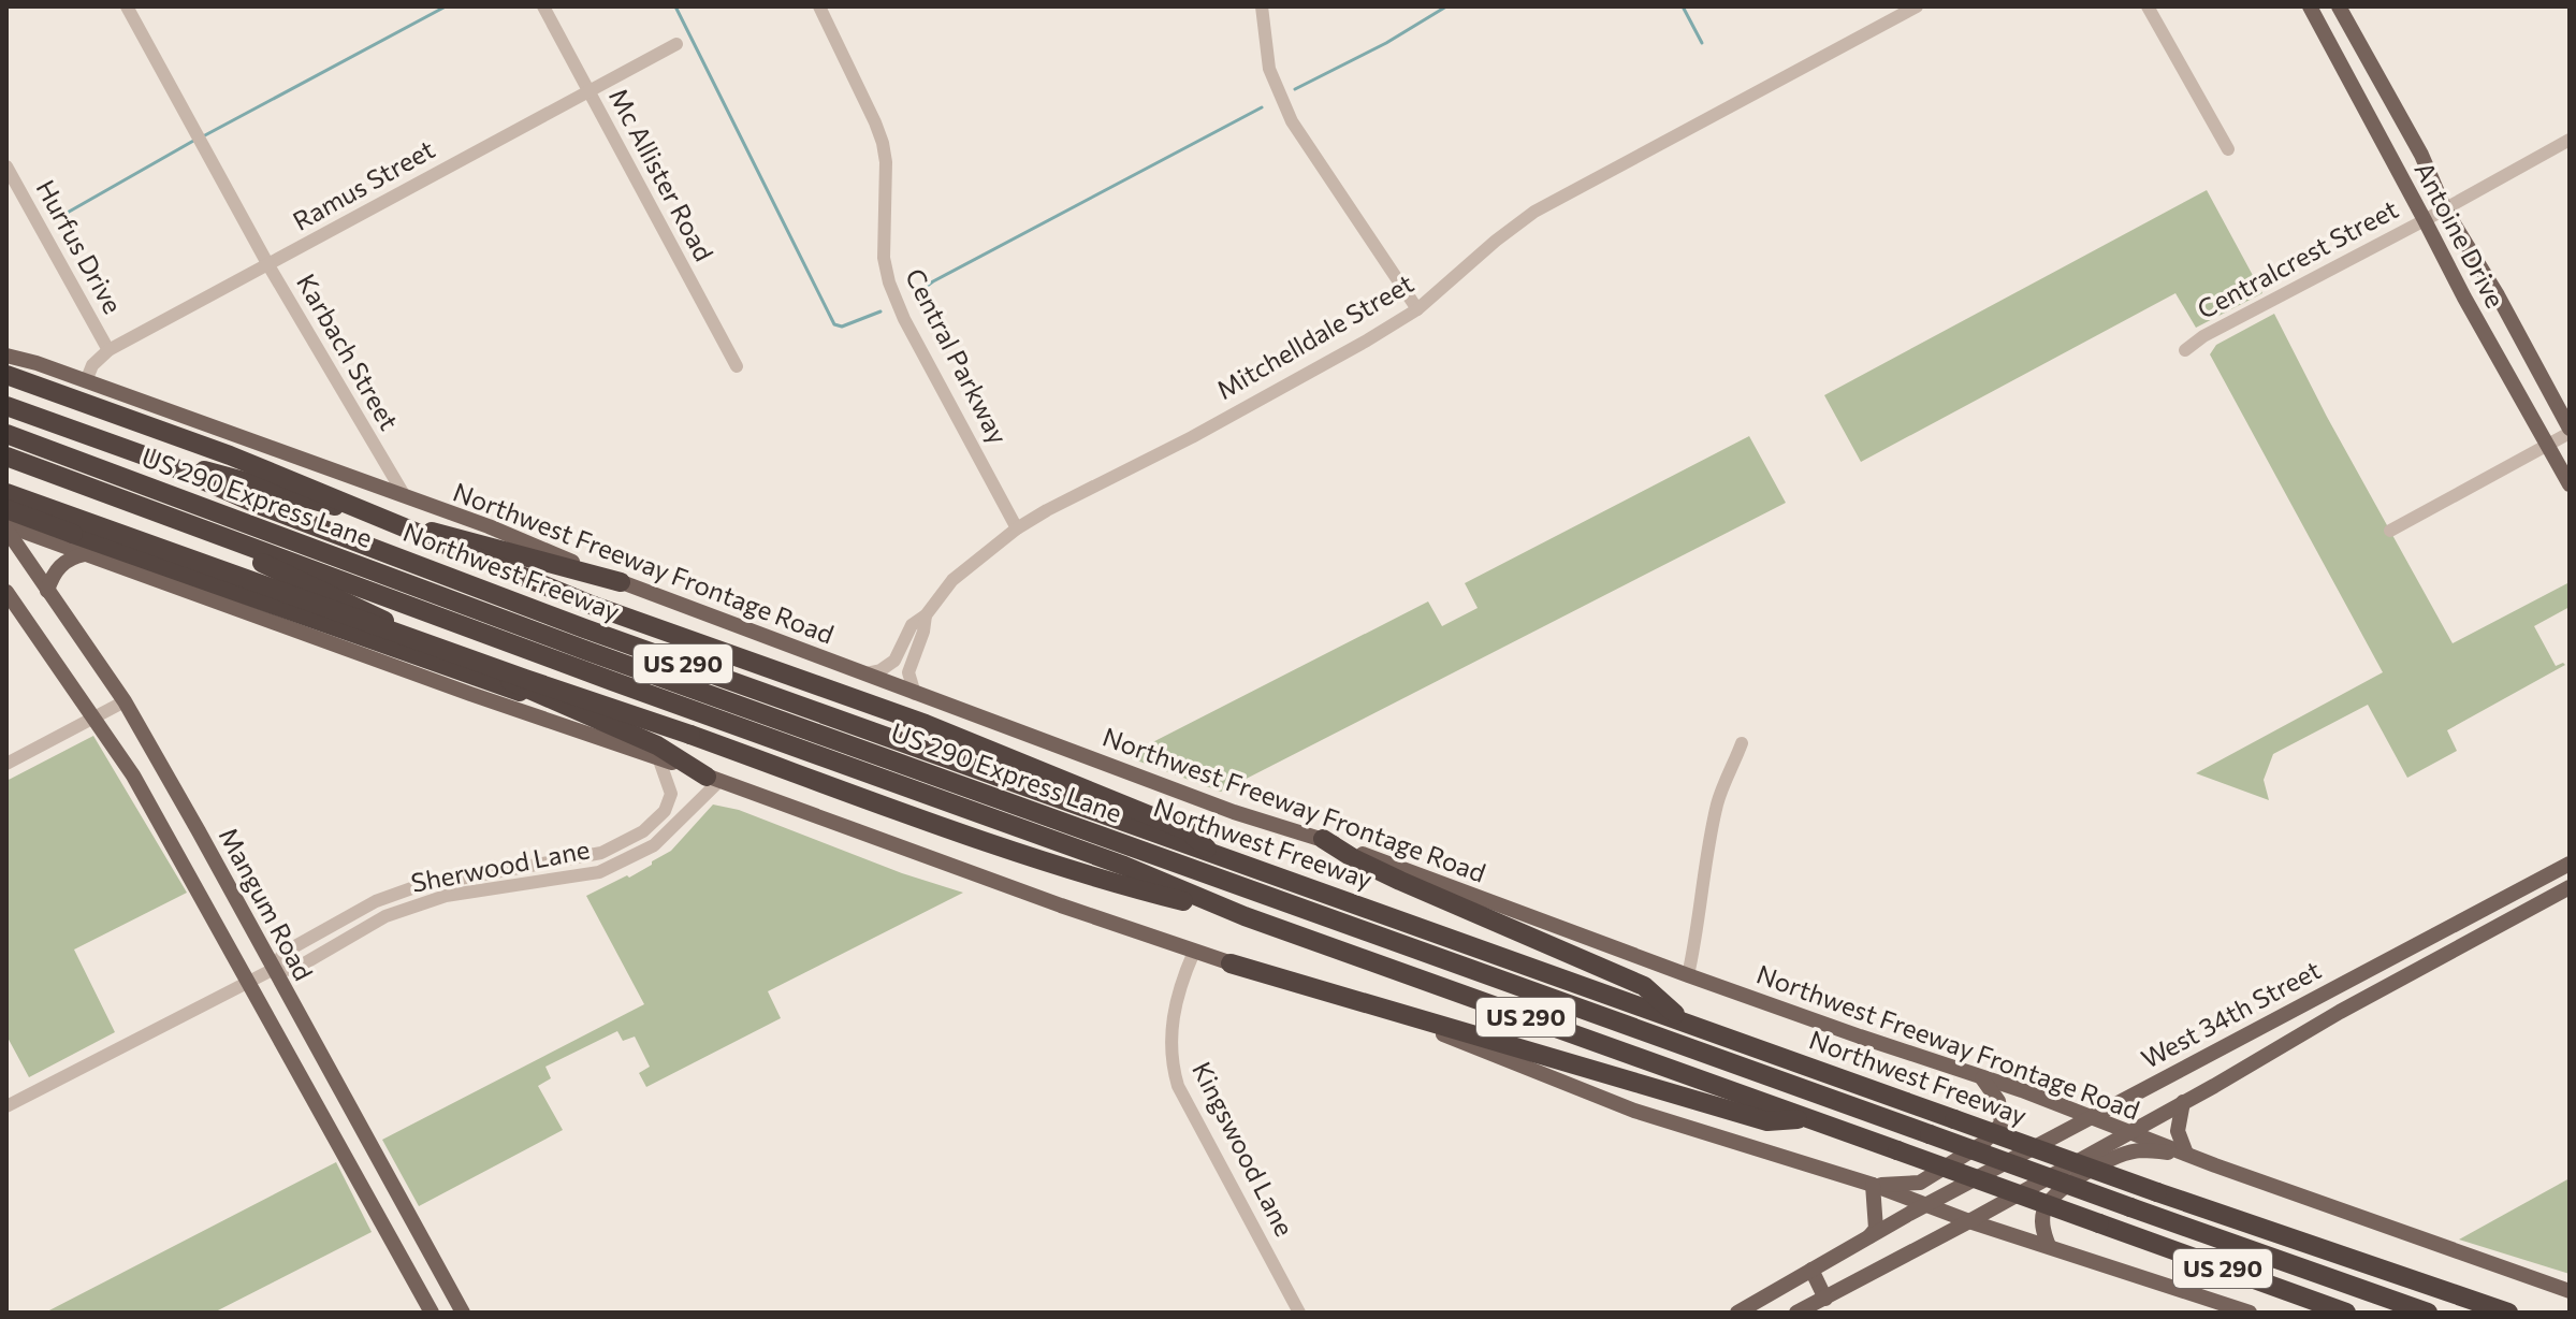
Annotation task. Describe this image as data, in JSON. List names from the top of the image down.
{
  "streets": {
    "highway": ["US 290 Express Lane", "Northwest Freeway", "US 290"],
    "main road": [
      "Antoine Drive",
      "Northwest Freeway Frontage Road",
      "Mangum Road",
      "West 34th Street"
    ],
    "street": [
      "Mc Allister Road",
      "Ramus Street",
      "Hurfus Drive",
      "Centralcrest Street",
      "Mitchelldale Street",
      "Karbach Street",
      "Central Parkway",
      "Sherwood Lane",
      "Kingswood Lane"
    ]
  },
  "crossings": [
    ["Mc Allister Road", "Ramus Street"],
    ["Ramus Street", "Hurfus Drive"],
    ["Ramus Street", "Karbach Street"],
    ["Ramus Street", "Northwest Freeway Frontage Road"],
    ["Antoine Drive", "Centralcrest Street"],
    ["Mitchelldale Street", "Central Parkway"],
    ["Mitchelldale Street", "Northwest Freeway Frontage Road"],
    ["Karbach Street", "Northwest Freeway Frontage Road"],
    ["Northwest Freeway Frontage Road", "West 34th Street"],
    ["Sherwood Lane", "Mangum Road"]
  ]
}
